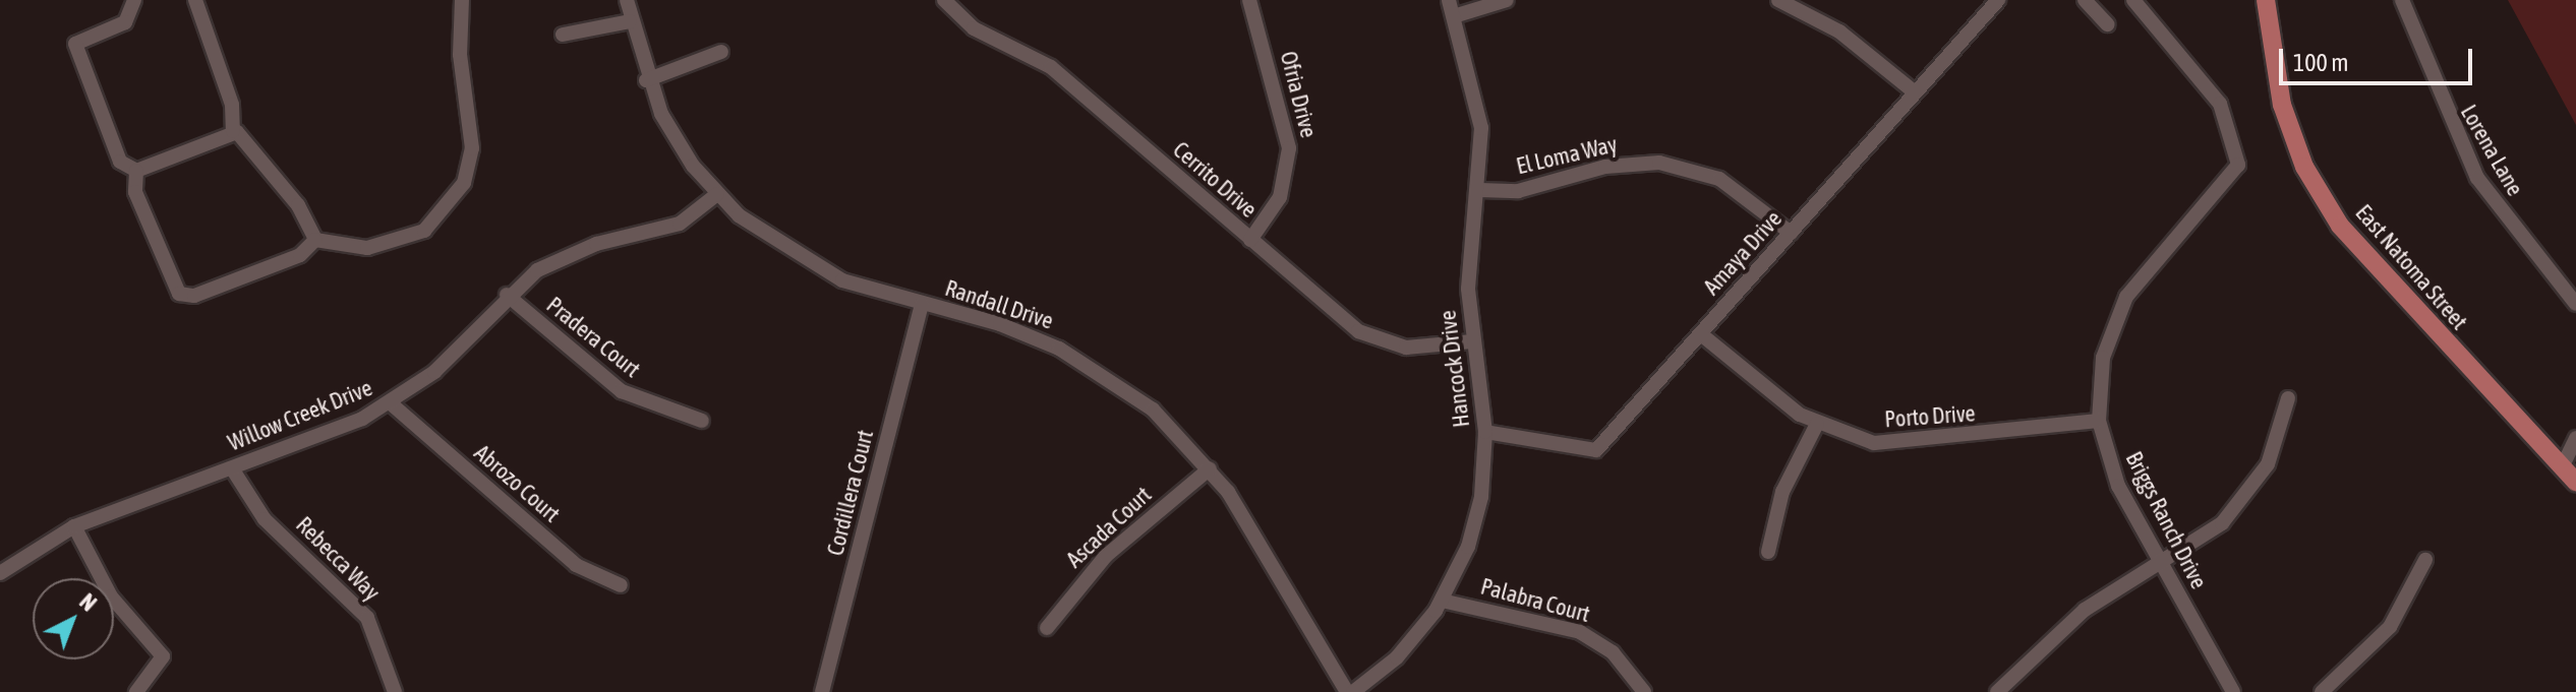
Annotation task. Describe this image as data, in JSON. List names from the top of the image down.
{
  "streets": {
    "main road": ["East Natoma Street"],
    "street": [
      "Ofria Drive",
      "Lorena Lane",
      "El Loma Way",
      "Cerrito Drive",
      "Amaya Drive",
      "Randall Drive",
      "Pradera Court",
      "Hancock Drive",
      "Willow Creek Drive",
      "Porto Drive",
      "Abrozo Court",
      "Cordillera Court",
      "Briggs Ranch Drive",
      "Ascada Court",
      "Rebecca Way",
      "Palabra Court"
    ]
  },
  "crossings": [
    ["Ofria Drive", "Cerrito Drive"],
    ["El Loma Way", "Amaya Drive"],
    ["El Loma Way", "Hancock Drive"],
    ["Cerrito Drive", "Hancock Drive"],
    ["Amaya Drive", "Hancock Drive"],
    ["Amaya Drive", "Porto Drive"],
    ["Randall Drive", "Hancock Drive"],
    ["Randall Drive", "Willow Creek Drive"],
    ["Randall Drive", "Cordillera Court"],
    ["Randall Drive", "Ascada Court"],
    ["Pradera Court", "Willow Creek Drive"],
    ["Hancock Drive", "Palabra Court"],
    ["Willow Creek Drive", "Abrozo Court"],
    ["Willow Creek Drive", "Rebecca Way"],
    ["Porto Drive", "Briggs Ranch Drive"]
  ],
  "scale_bar": "100 m",
  "north": "top right"
}
